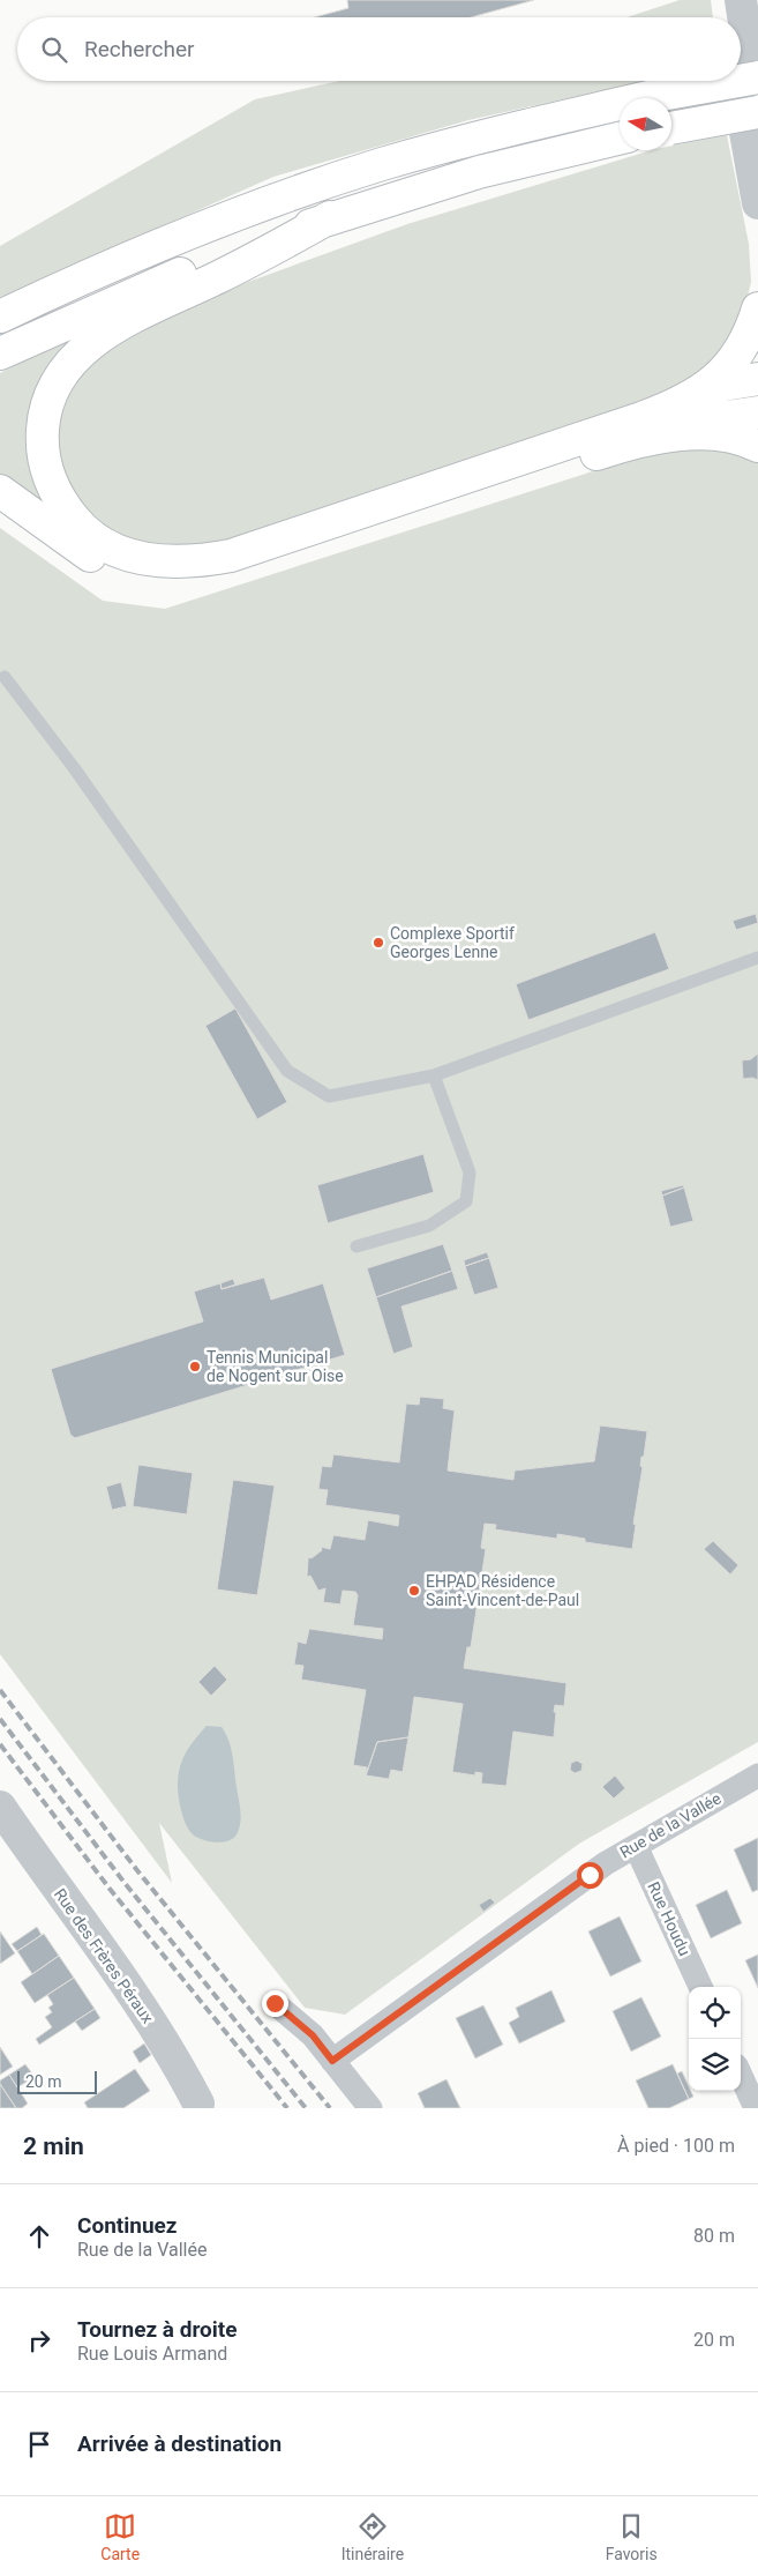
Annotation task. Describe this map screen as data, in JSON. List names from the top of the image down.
{
  "streets": {
    "street": ["Rue de la Vallée", "Rue Houdu", "Rue des Frères Péraux"]
  },
  "crossings": [
    ["Rue de la Vallée", "Rue Houdu"]
  ],
  "places": ["Complexe Sportif Georges Lenne", "Tennis Municipal de Nogent sur Oise", "EHPAD Résidence Saint-Vincent-de-Paul"],
  "scale_bar": "20 m",
  "north": "left",
  "page": {
    "search": "Rechercher",
    "scale": "20 m",
    "heading": ["2 min", "À pied · 100 m"],
    "list": [
      ["Continuez", "Rue de la Vallée", "80 m"],
      ["Tournez à droite", "Rue Louis Armand", "20 m"],
      "Arrivée à destination"
    ],
    "nav": ["Carte", "Itinéraire", "Favoris"]
  }
}
